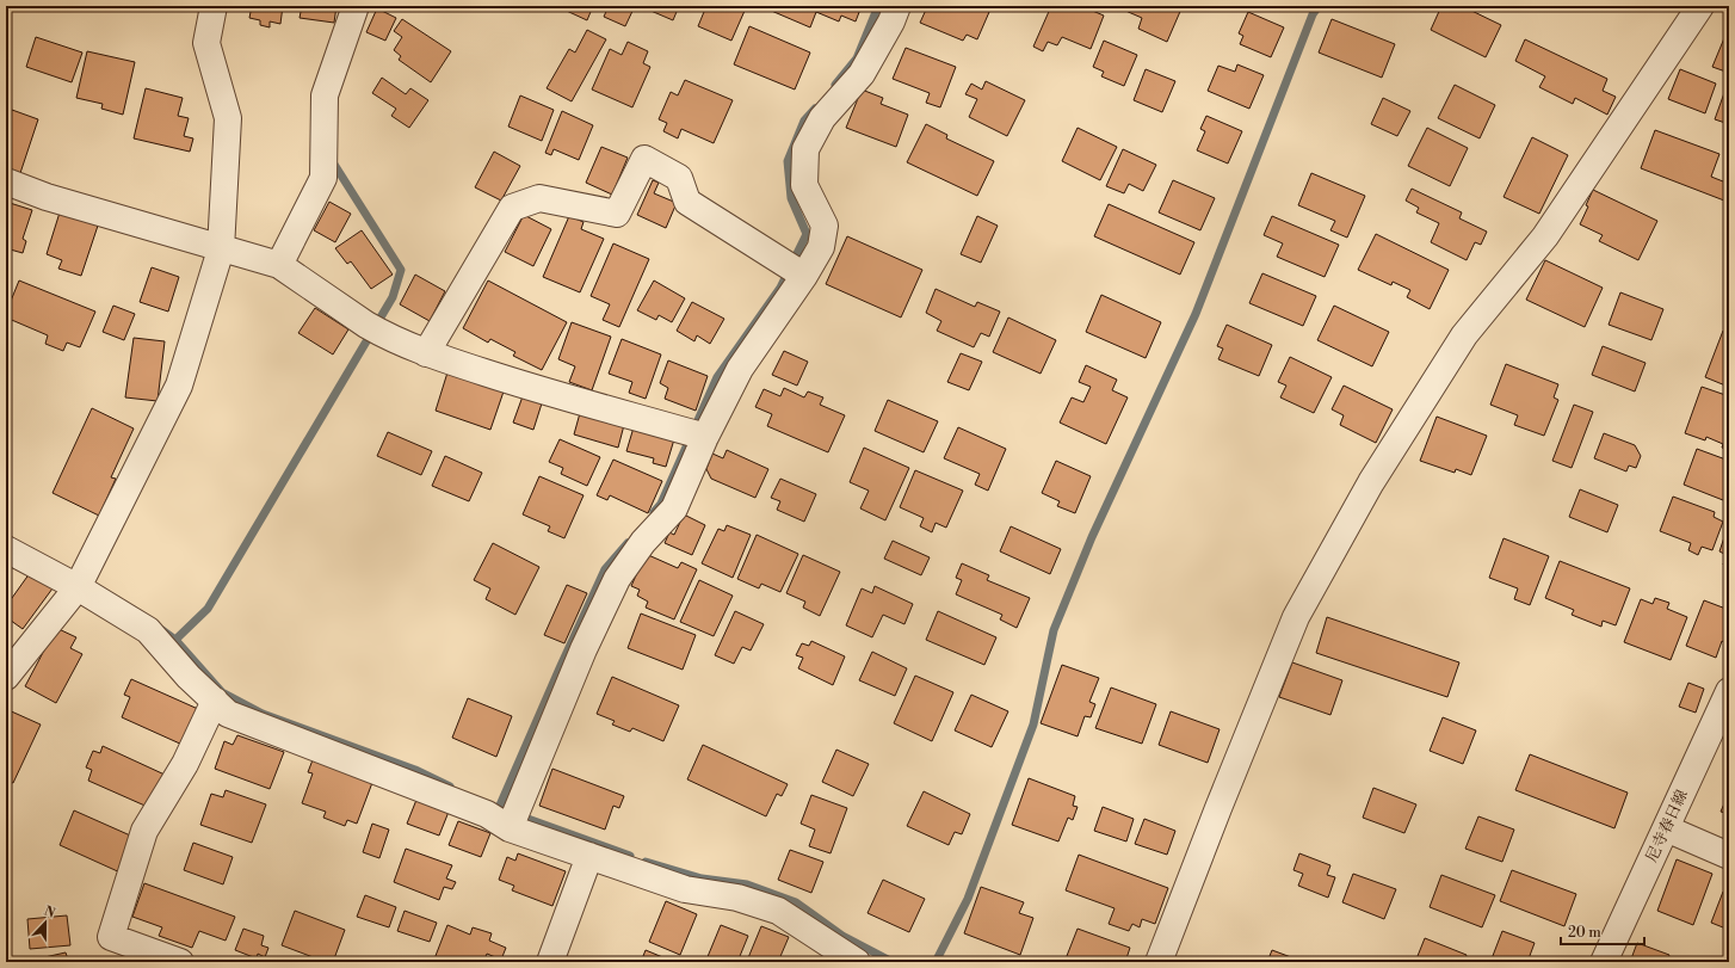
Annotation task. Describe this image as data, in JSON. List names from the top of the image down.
{
  "streets": {
    "street": ["尼寺春日線"]
  },
  "scale_bar": "20 m",
  "north": "top"
}
